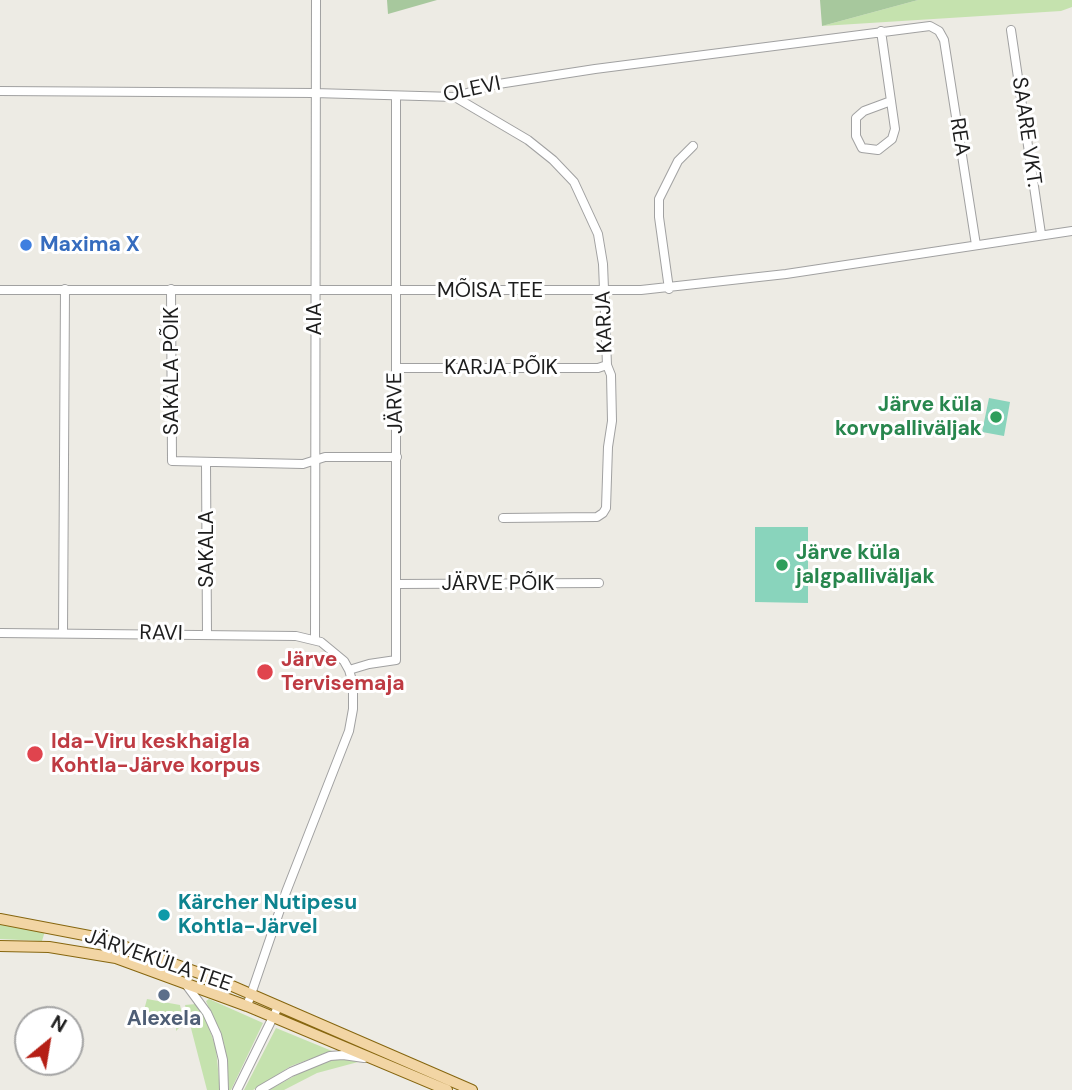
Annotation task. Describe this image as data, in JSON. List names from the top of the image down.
{
  "streets": {
    "main road": ["JÄRVEKÜLA TEE"],
    "street": [
      "OLEVI",
      "SAARE VKT.",
      "REA",
      "MÕISA TEE",
      "AIA",
      "KARJA",
      "KARJA PÕIK",
      "SAKALA PÕIK",
      "JÄRVE",
      "SAKALA",
      "JÄRVE PÕIK",
      "RAVI"
    ]
  },
  "crossings": [
    ["OLEVI", "REA"],
    ["OLEVI", "AIA"],
    ["OLEVI", "KARJA"],
    ["OLEVI", "JÄRVE"],
    ["SAARE VKT.", "MÕISA TEE"],
    ["REA", "MÕISA TEE"],
    ["MÕISA TEE", "AIA"],
    ["MÕISA TEE", "KARJA"],
    ["MÕISA TEE", "SAKALA PÕIK"],
    ["MÕISA TEE", "JÄRVE"],
    ["AIA", "RAVI"],
    ["KARJA", "KARJA PÕIK"],
    ["KARJA PÕIK", "JÄRVE"],
    ["SAKALA PÕIK", "SAKALA"],
    ["JÄRVE", "JÄRVE PÕIK"],
    ["SAKALA", "RAVI"]
  ],
  "places": [
    "Maxima X",
    "Järve küla korvpalliväljak",
    "Järve küla jalgpalliväljak",
    "Järve Tervisemaja",
    "Ida-Viru keskhaigla Kohtla-Järve korpus",
    "Kärcher Nutipesu Kohtla-Järvel",
    "Alexela"
  ],
  "north": "top right"
}
